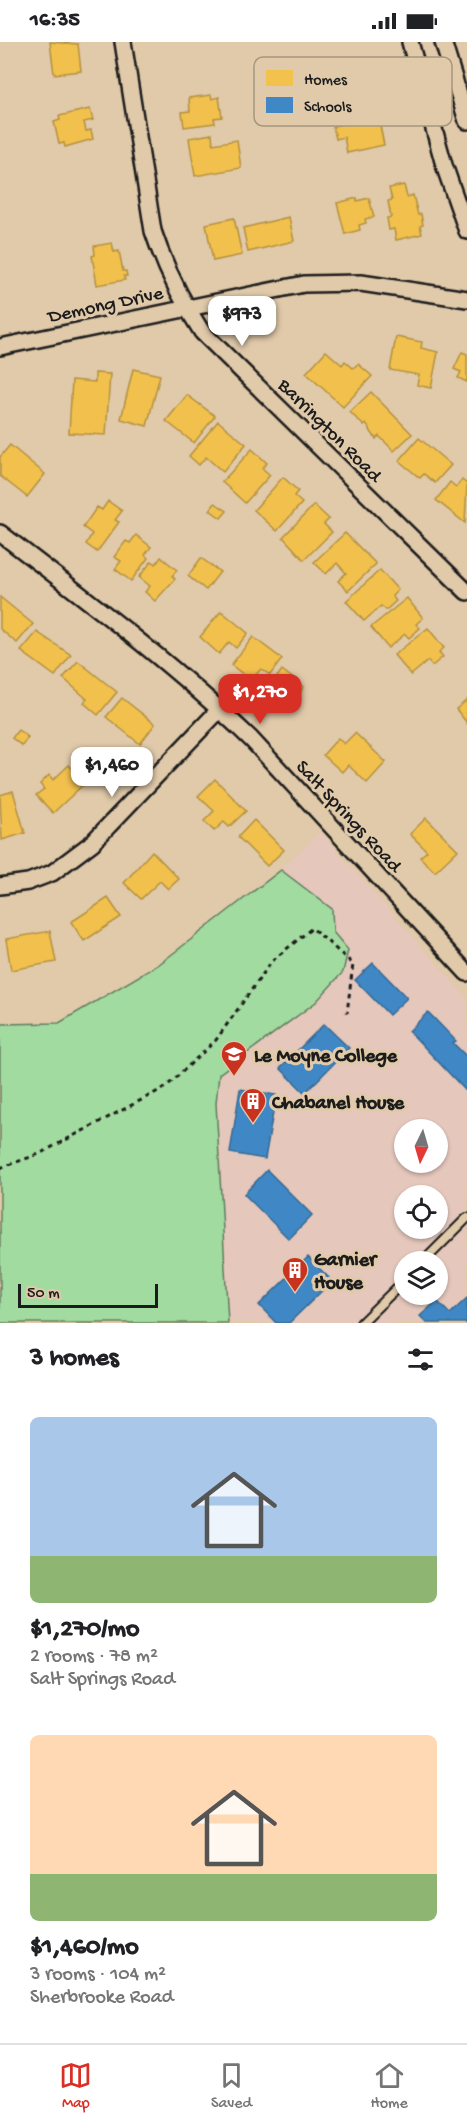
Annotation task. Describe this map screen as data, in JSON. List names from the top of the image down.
{
  "streets": {
    "street": ["Demong Drive", "Barrington Road", "Salt Springs Road"]
  },
  "crossings": [
    ["Demong Drive", "Barrington Road"]
  ],
  "places": {
    "school or university": ["Le Moyne College"],
    "building": ["Chabanel House", "Garnier House"]
  },
  "legend": ["Homes", "Schools"],
  "scale_bar": "50 m",
  "north": "bottom",
  "page": {
    "status": "16:35",
    "price": ["$973", "$1,270", "$1,460"],
    "scale": "50 m",
    "heading": "3 homes",
    "list": [
      {
        "name": "$1,270/mo",
        "note": "2 rooms · 78 m² · Salt Springs Road"
      },
      {
        "name": "$1,460/mo",
        "note": "3 rooms · 104 m² · Sherbrooke Road"
      }
    ],
    "tabs": ["Map", "Saved", "Home"]
  }
}
